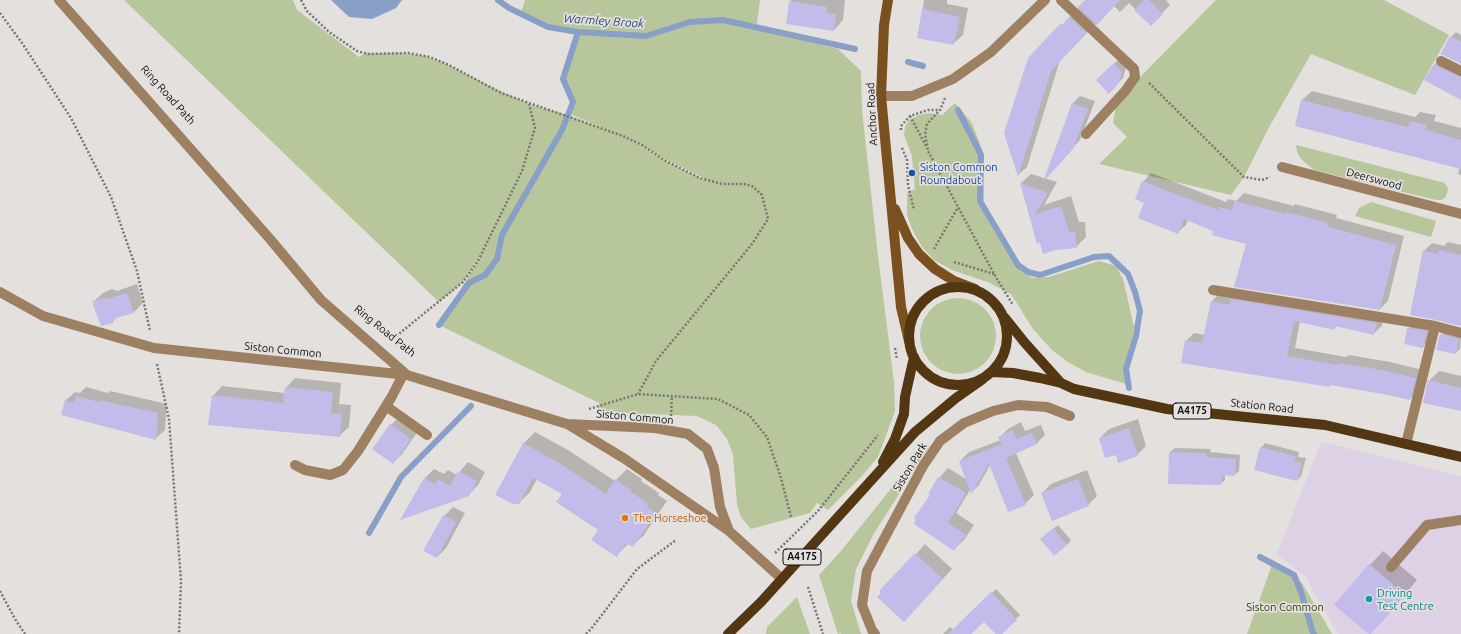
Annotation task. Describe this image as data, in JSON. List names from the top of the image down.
{
  "streets": {
    "main road": ["Station Road", "A4175"],
    "street": [
      "Ring Road Path",
      "Anchor Road",
      "Deerswood",
      "Siston Common",
      "Siston Park"
    ]
  },
  "crossings": [
    ["Ring Road Path", "Siston Common"],
    ["Anchor Road", "Station Road"],
    ["Anchor Road", "A4175"],
    ["Siston Common", "A4175"],
    ["Station Road", "A4175"]
  ],
  "water": ["Warmley Brook"],
  "parks": ["Siston Common"],
  "places": ["Siston Common Roundabout", "The Horseshoe", "Driving Test Centre"]
}
